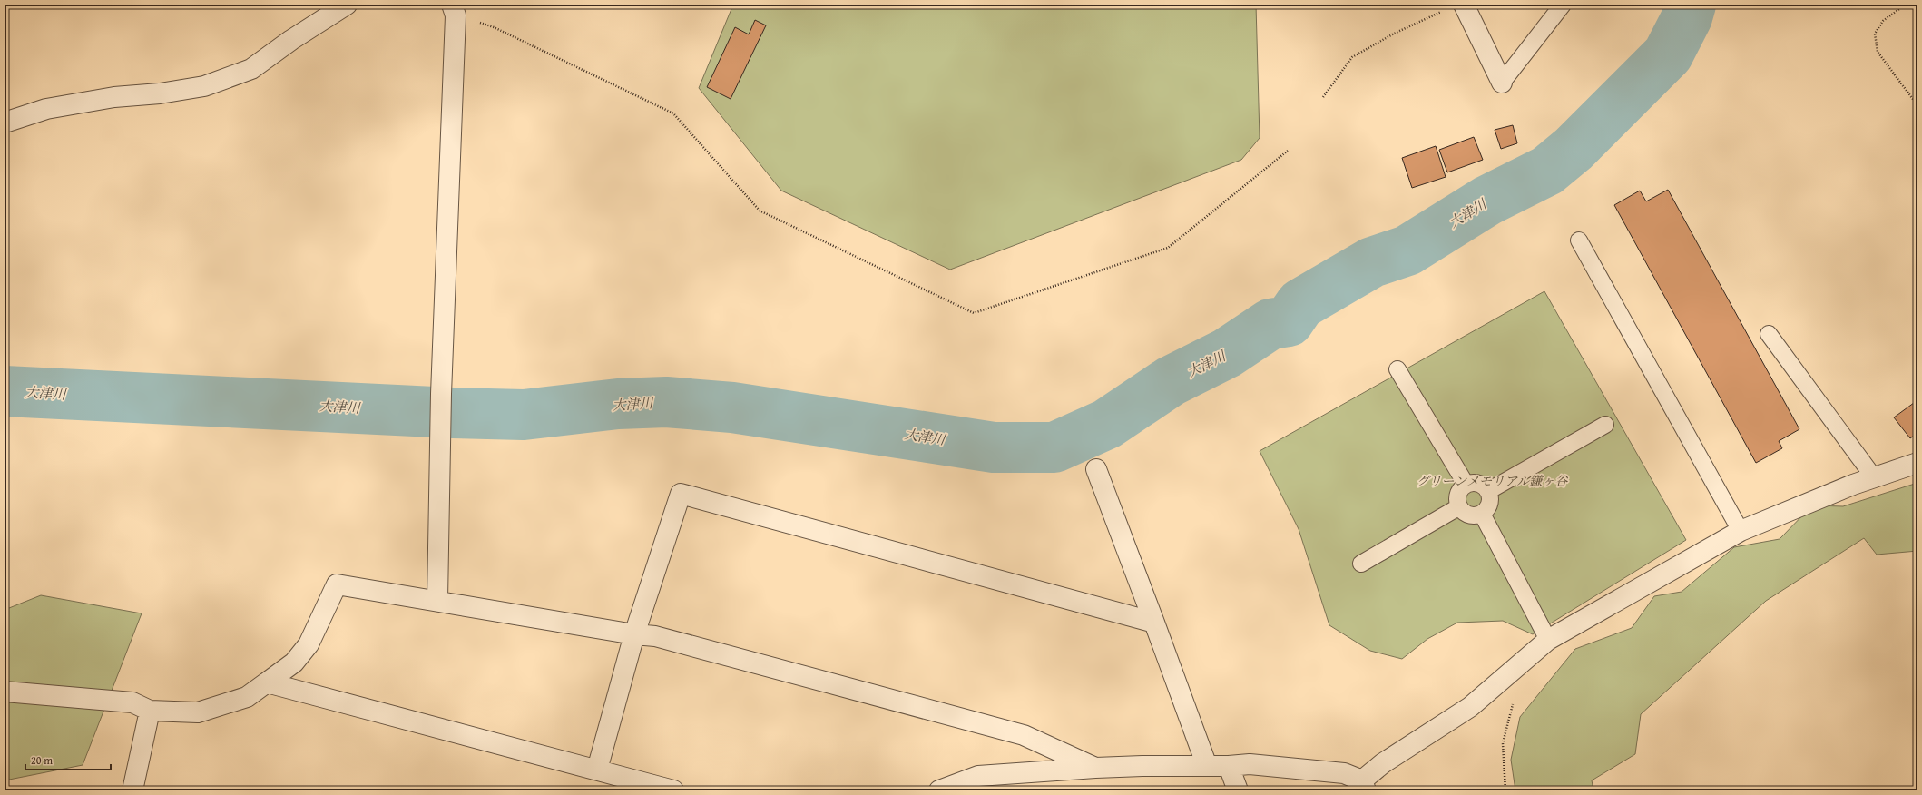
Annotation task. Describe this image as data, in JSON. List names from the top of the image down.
{
  "water": ["大津川"],
  "parks": ["グリーンメモリアル鎌ヶ谷"],
  "scale_bar": "20 m"
}
